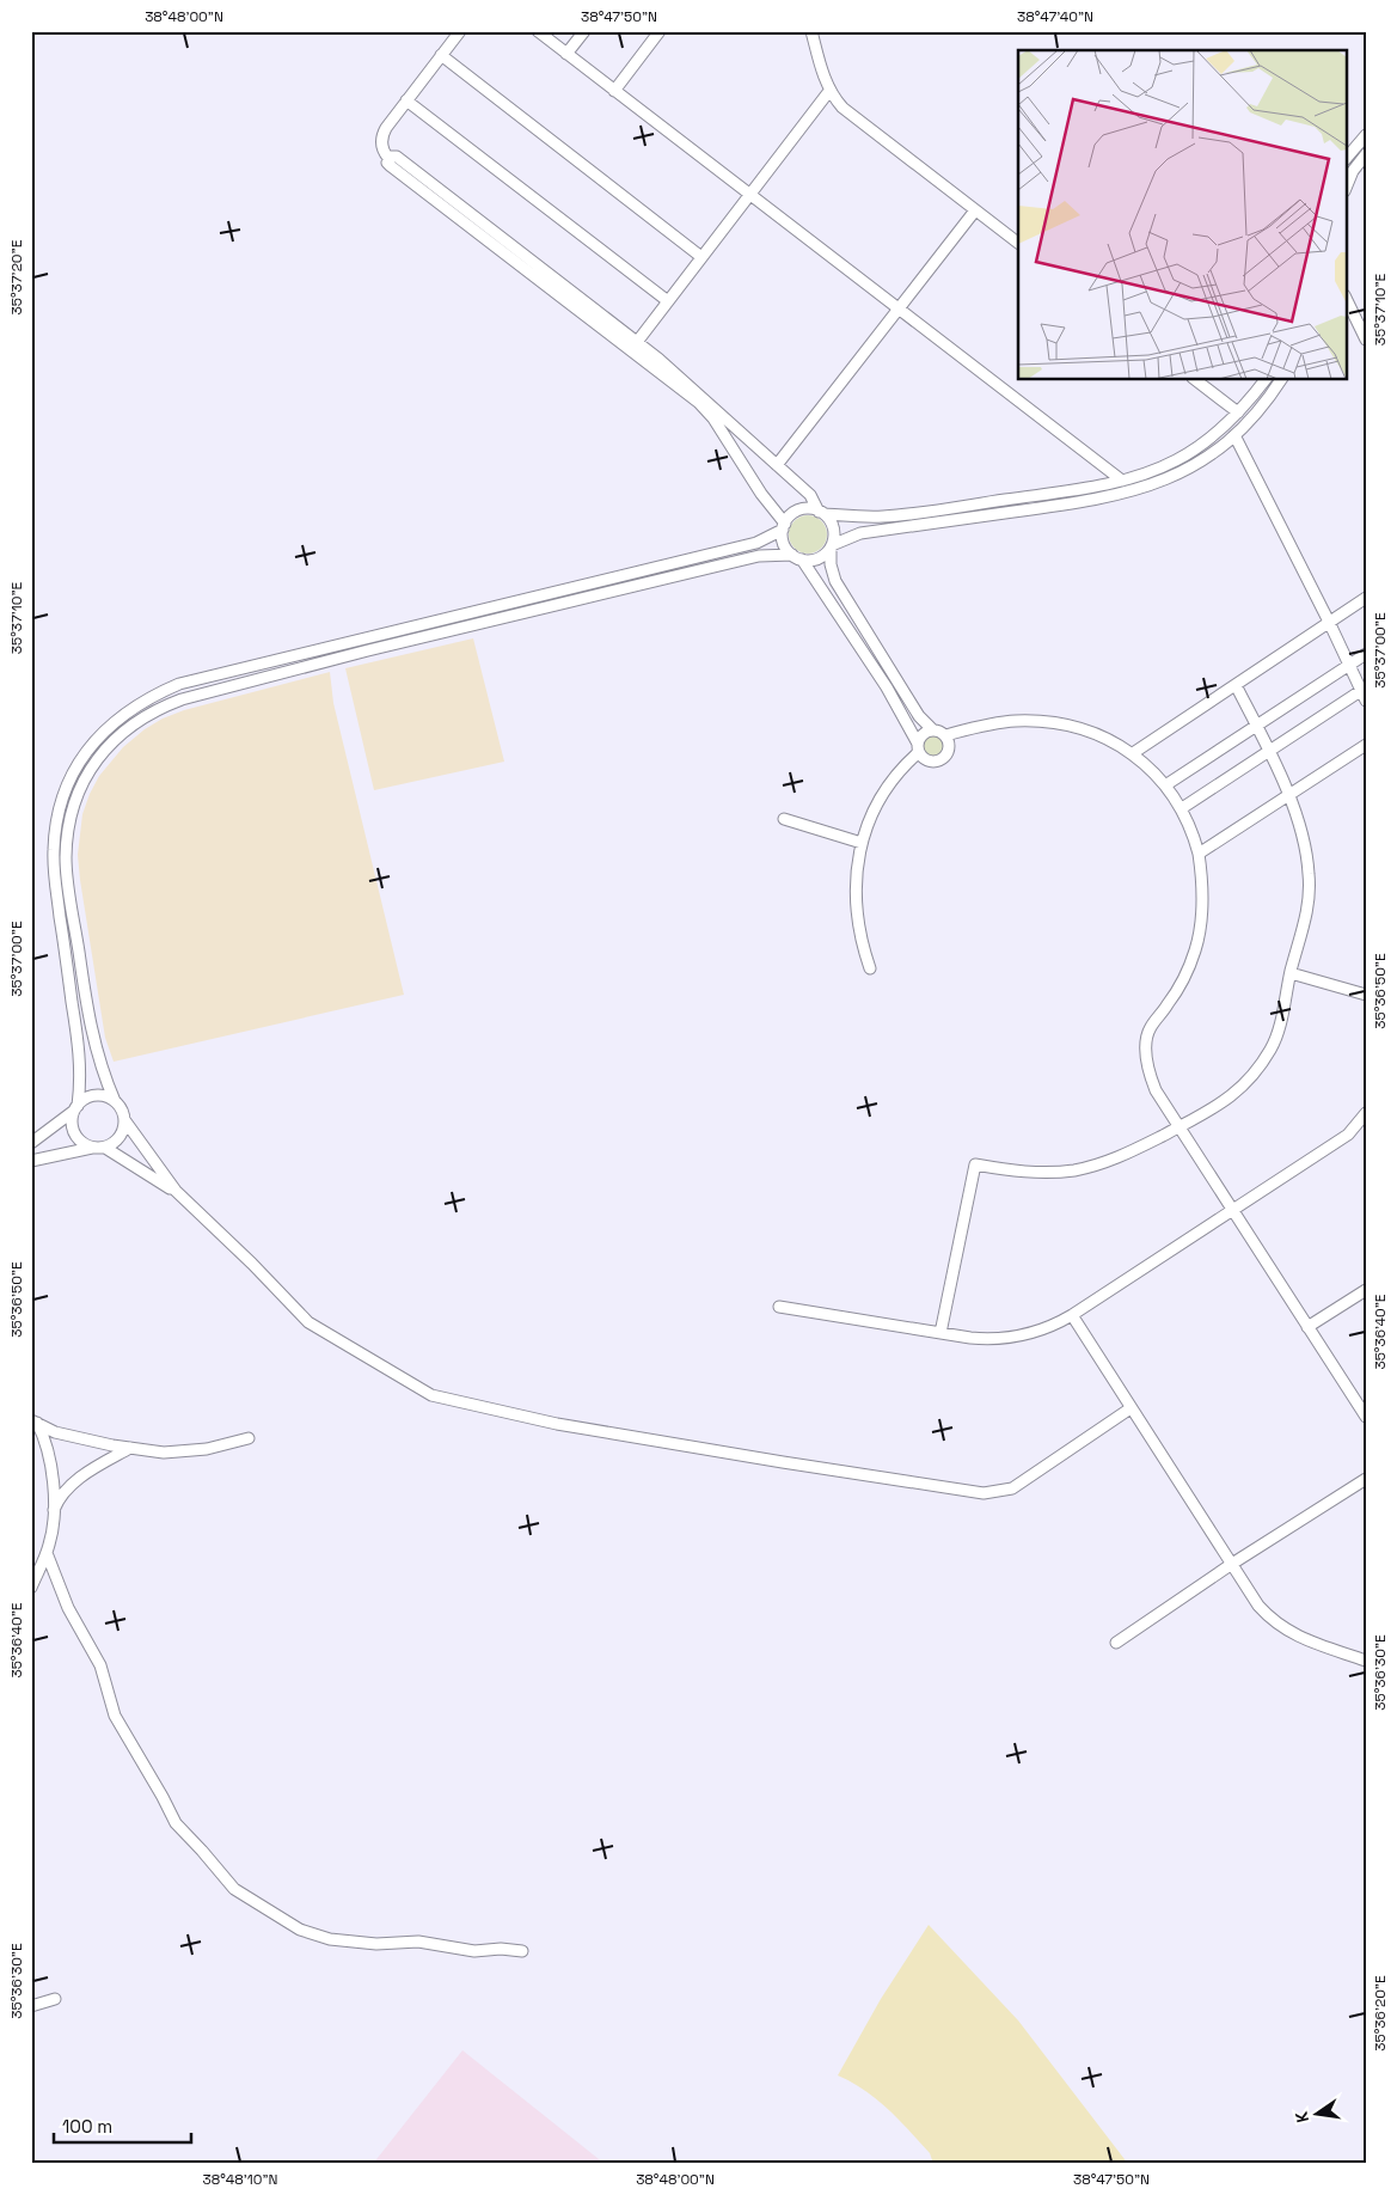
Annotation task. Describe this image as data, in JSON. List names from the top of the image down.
{
  "scale_bar": "100 m",
  "north": "left",
  "coordinates": [
    "38°48'00\"N",
    "38°47'50\"N",
    "38°47'40\"N",
    "35°37'20\"E",
    "35°37'10\"E",
    "35°37'00\"E",
    "35°36'50\"E",
    "35°36'40\"E",
    "35°36'30\"E",
    "35°36'20\"E",
    "38°48'10\"N"
  ]
}
